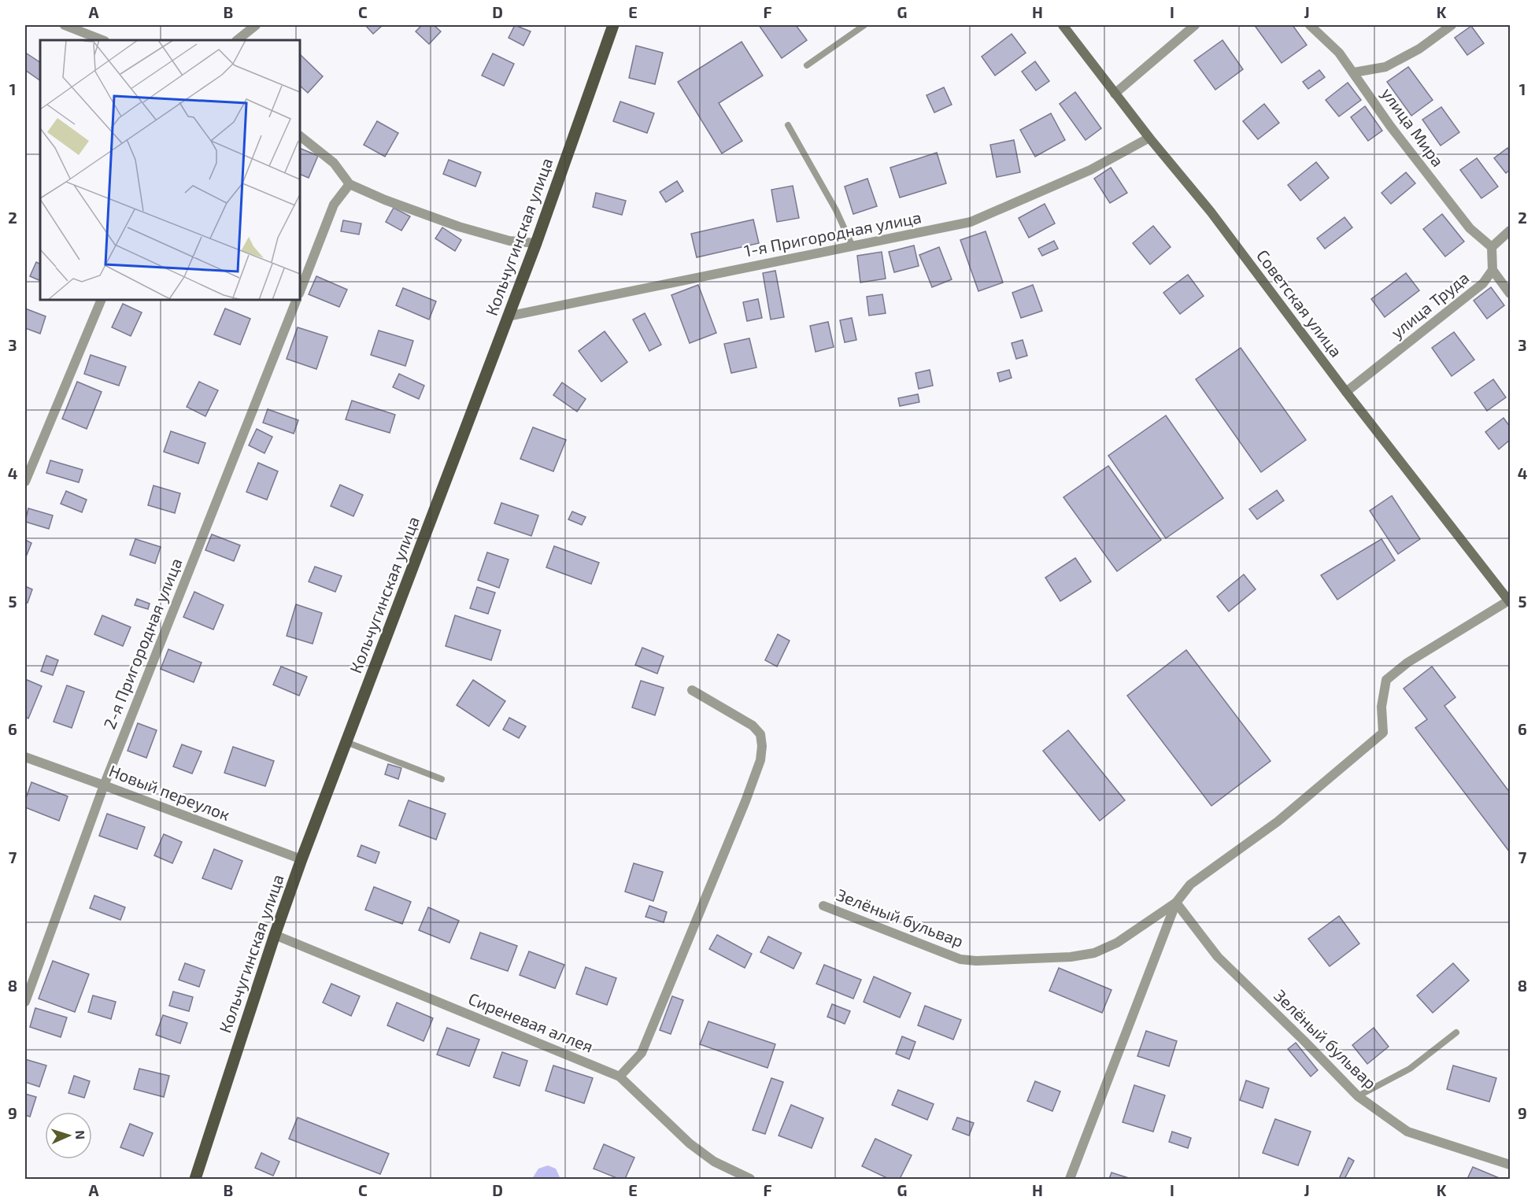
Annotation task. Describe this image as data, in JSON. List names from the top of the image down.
{
  "streets": {
    "main road": ["Кольчугинская улица"],
    "street": [
      "улица Мира",
      "1-я Пригородная улица",
      "Советская улица",
      "улица Труда",
      "2-я Пригородная улица",
      "Новый переулок",
      "Зелёный бульвар",
      "Сиреневая аллея"
    ]
  },
  "crossings": [
    ["улица Мира", "улица Труда"],
    ["1-я Пригородная улица", "Кольчугинская улица"],
    ["1-я Пригородная улица", "Советская улица"],
    ["Кольчугинская улица", "Новый переулок"],
    ["Кольчугинская улица", "Сиреневая аллея"],
    ["Советская улица", "улица Труда"],
    ["2-я Пригородная улица", "Новый переулок"]
  ],
  "north": "right",
  "grid": {
    "columns": [
      "A",
      "B",
      "C",
      "D",
      "E",
      "F",
      "G",
      "H",
      "I",
      "J",
      "K"
    ],
    "rows": [
      "1",
      "2",
      "3",
      "4",
      "5",
      "6",
      "7",
      "8",
      "9"
    ]
  }
}
